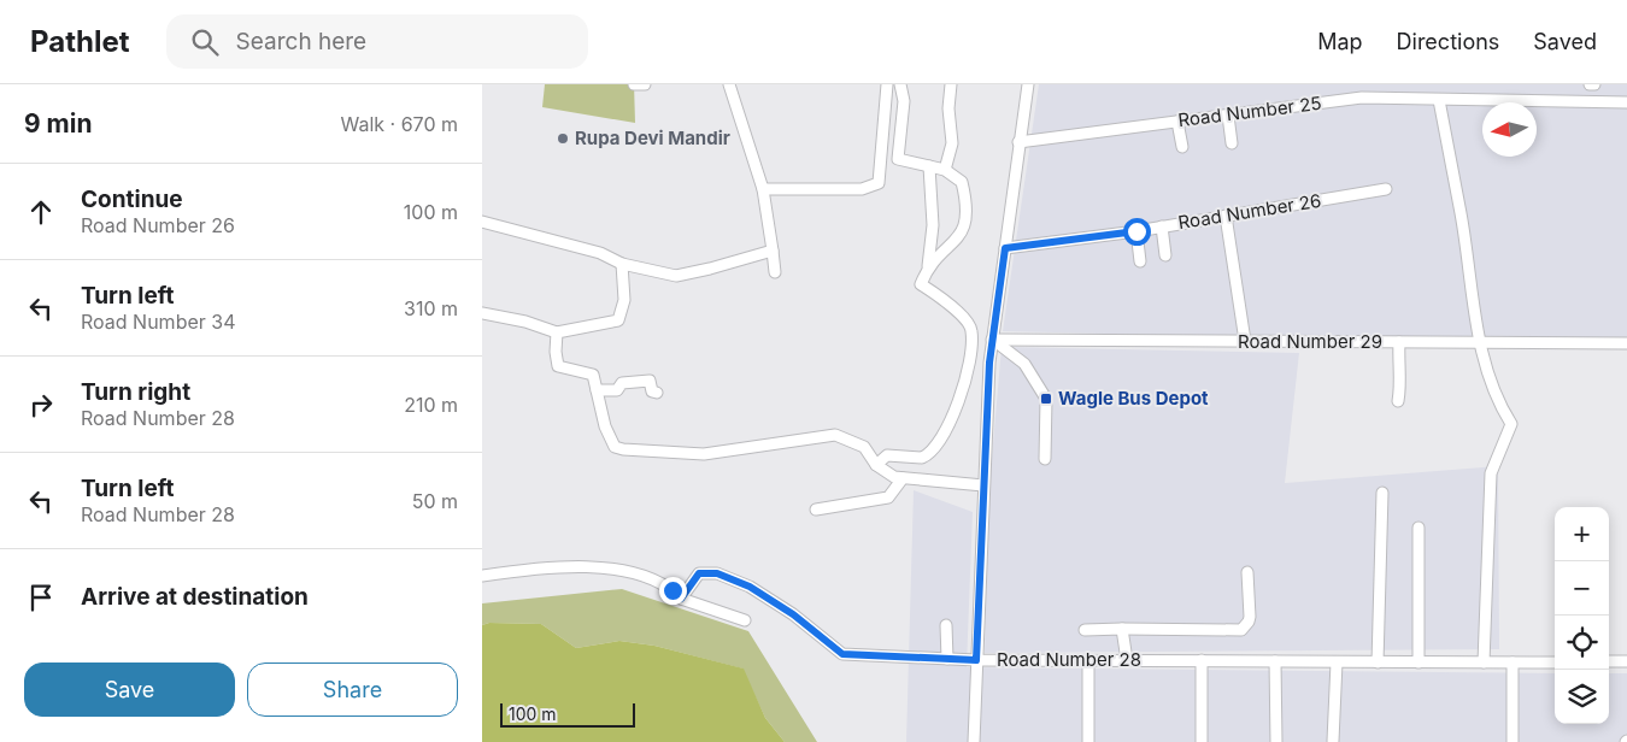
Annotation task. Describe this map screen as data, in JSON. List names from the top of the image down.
{
  "streets": {
    "street": [
      "Road Number 25",
      "Road Number 26",
      "Road Number 29",
      "Road Number 28"
    ]
  },
  "places": {
    "other": ["Rupa Devi Mandir"],
    "transit": ["Wagle Bus Depot"]
  },
  "scale_bar": "100 m",
  "north": "left",
  "page": {
    "header": "Pathlet",
    "search": "Search here",
    "nav": ["Map", "Directions", "Saved"],
    "heading": ["9 min", "Walk · 670 m"],
    "list": [
      ["Continue", "Road Number 26", "100 m"],
      ["Turn left", "Road Number 34", "310 m"],
      ["Turn right", "Road Number 28", "210 m"],
      ["Turn left", "Road Number 28", "50 m"],
      "Arrive at destination"
    ],
    "map_buttons": ["+", "−"],
    "buttons": ["Save", "Share"],
    "scale": "100 m"
  }
}
